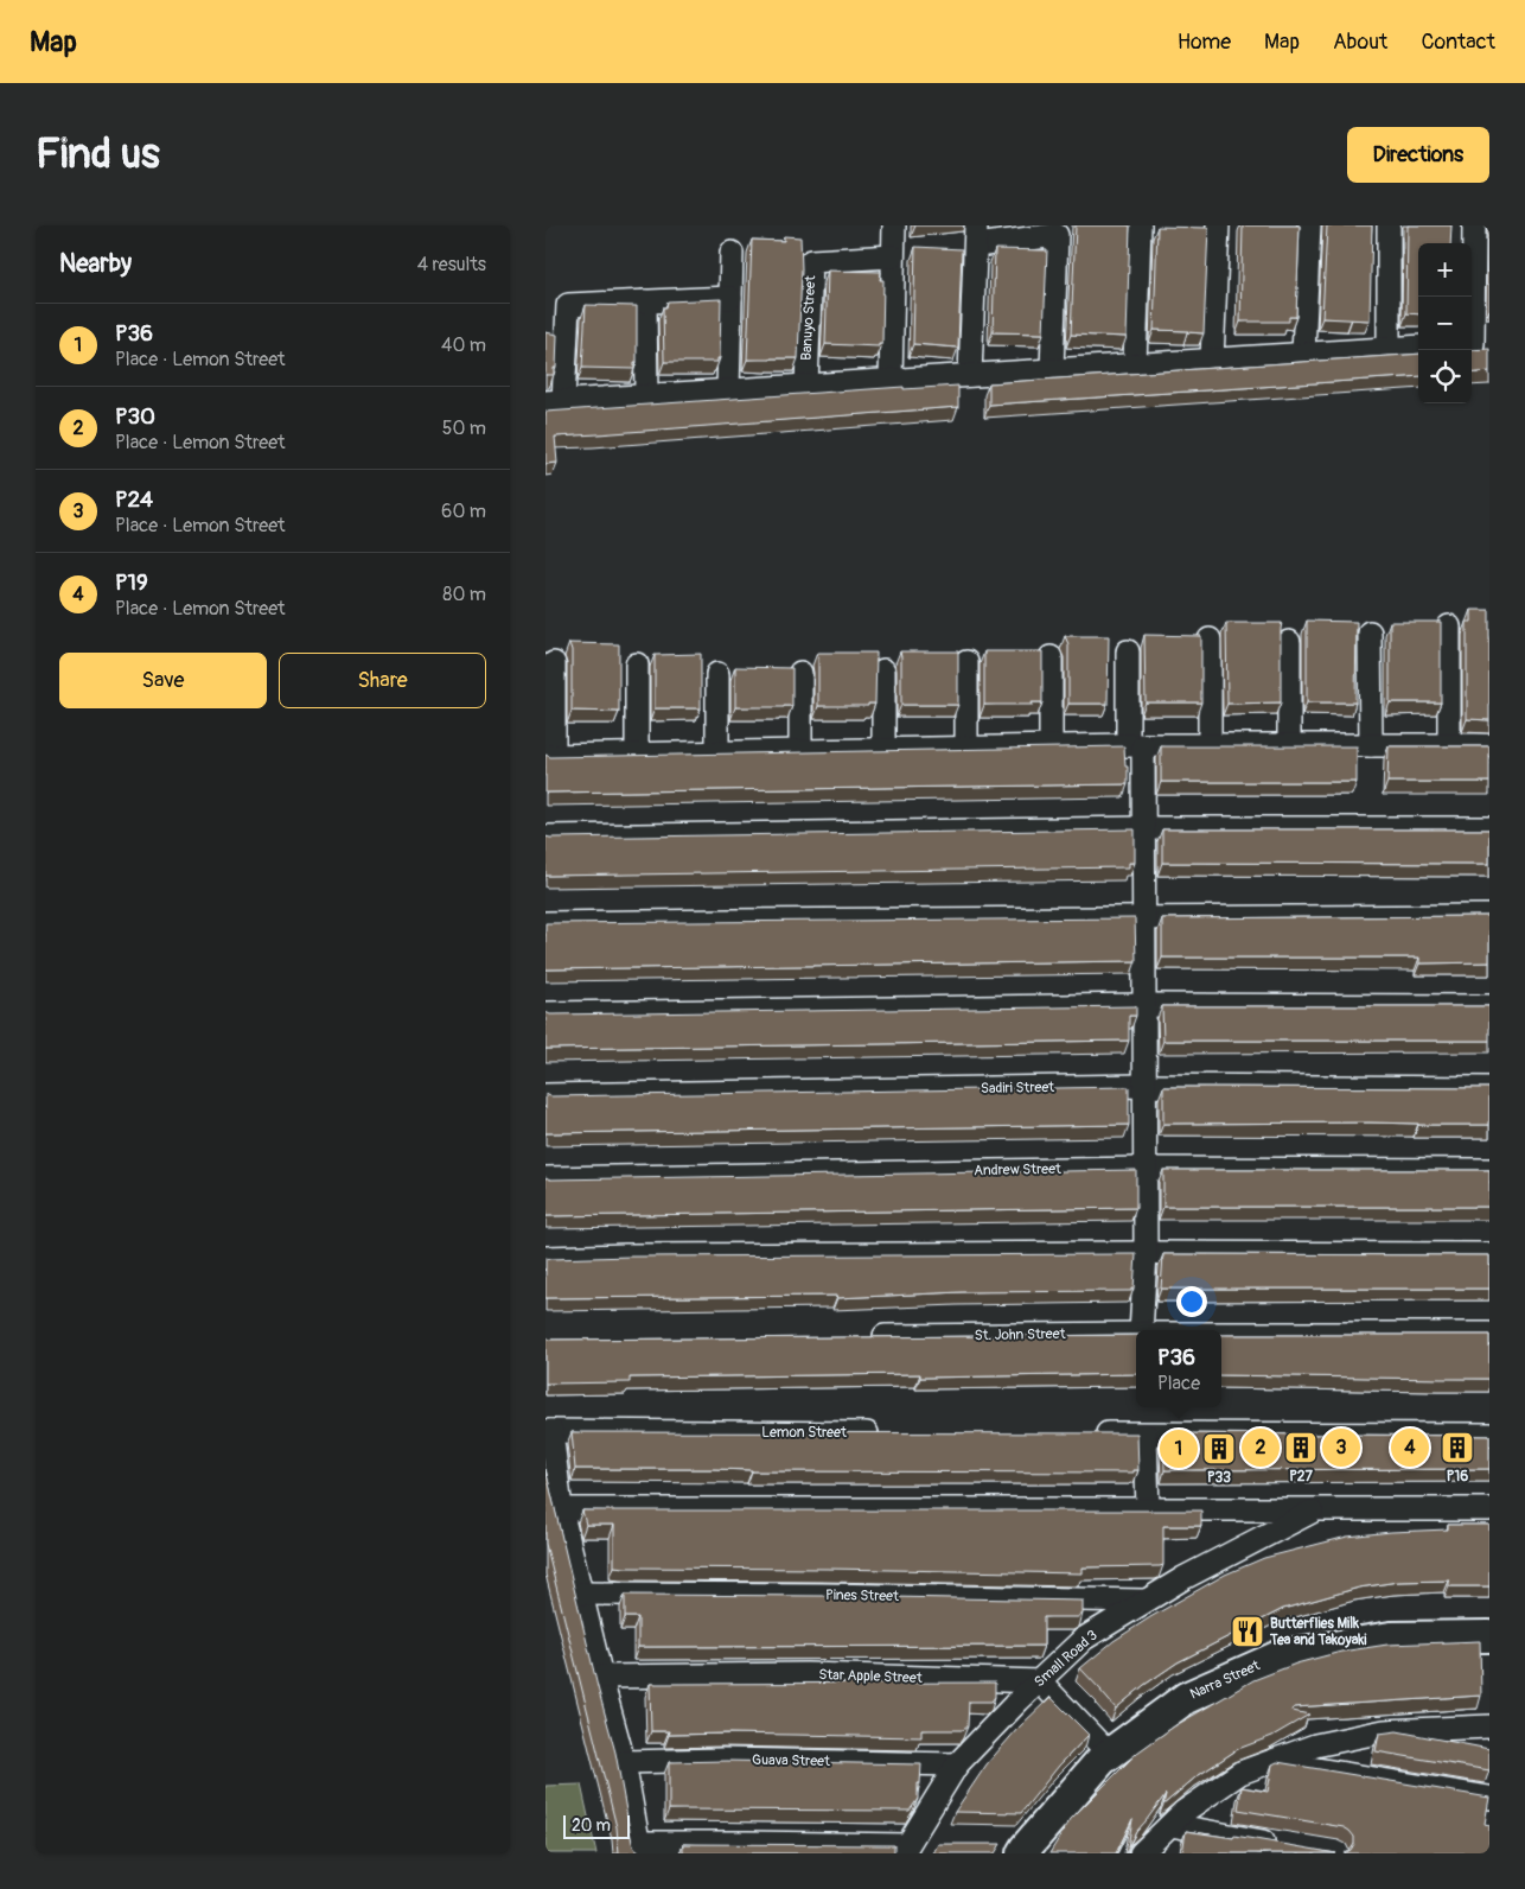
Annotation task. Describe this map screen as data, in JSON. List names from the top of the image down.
{
  "streets": {
    "street": [
      "Banuyo Street",
      "Sadiri Street",
      "Andrew Street",
      "St. John Street",
      "Lemon Street",
      "Pines Street",
      "Small Road 3",
      "Star Apple Street",
      "Narra Street",
      "Guava Street"
    ]
  },
  "crossings": [
    ["Pines Street", "Small Road 3"],
    ["Small Road 3", "Star Apple Street"],
    ["Small Road 3", "Guava Street"]
  ],
  "places": {
    "building": ["P27", "P16", "P33"],
    "restaurant": ["Butterflies Milk Tea and Takoyaki"]
  },
  "scale_bar": "20 m",
  "page": {
    "header": "Map",
    "nav": [
      "Home",
      "Map",
      "About",
      "Contact"
    ],
    "buttons": [
      "Directions",
      ["Save", "Share"]
    ],
    "title": "Find us",
    "heading": ["Nearby", "4 results"],
    "map_buttons": ["+", "−"],
    "list": [
      {
        "mark": "1",
        "name": "P36",
        "note": "Place · Lemon Street",
        "value": "40 m"
      },
      {
        "mark": "2",
        "name": "P30",
        "note": "Place · Lemon Street",
        "value": "50 m"
      },
      {
        "mark": "3",
        "name": "P24",
        "note": "Place · Lemon Street",
        "value": "60 m"
      },
      {
        "mark": "4",
        "name": "P19",
        "note": "Place · Lemon Street",
        "value": "80 m"
      }
    ],
    "popup": ["P36", "Place"],
    "pins": [
      "2",
      "3",
      "4",
      "1"
    ],
    "scale": "20 m"
  }
}
